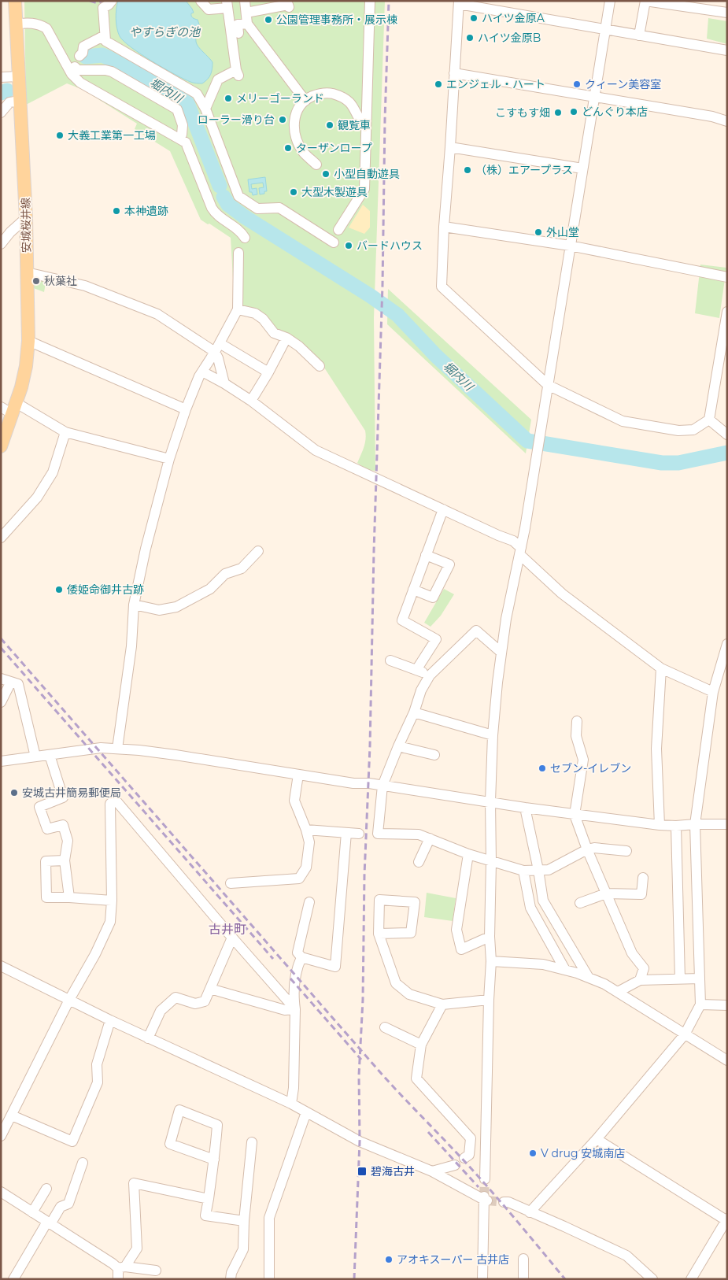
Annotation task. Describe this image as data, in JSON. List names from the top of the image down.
{
  "streets": {
    "main road": ["安城桜井線"]
  },
  "districts": ["古井町"],
  "water": ["やすらぎの池", "堀内川"],
  "places": {
    "other": [
      "ハイツ金原A",
      "公園管理事務所・展示棟",
      "ハイツ金原B",
      "エンジェル・ハート",
      "クィーン美容室",
      "メリーゴーランド",
      "どんぐり本店",
      "こすもす畑",
      "ローラー滑り台",
      "観覧車",
      "大義工業第一工場",
      "ターザンロープ",
      "（株）エアープラス",
      "小型自動遊具",
      "大型木製遊具",
      "本神遺跡",
      "外山堂",
      "バードハウス",
      "秋葉社",
      "倭姫命御井古跡",
      "セブン-イレブン",
      "安城古井簡易郵便局",
      "V drug 安城南店",
      "アオキスーパー 古井店"
    ],
    "transit": ["碧海古井"]
  }
}
